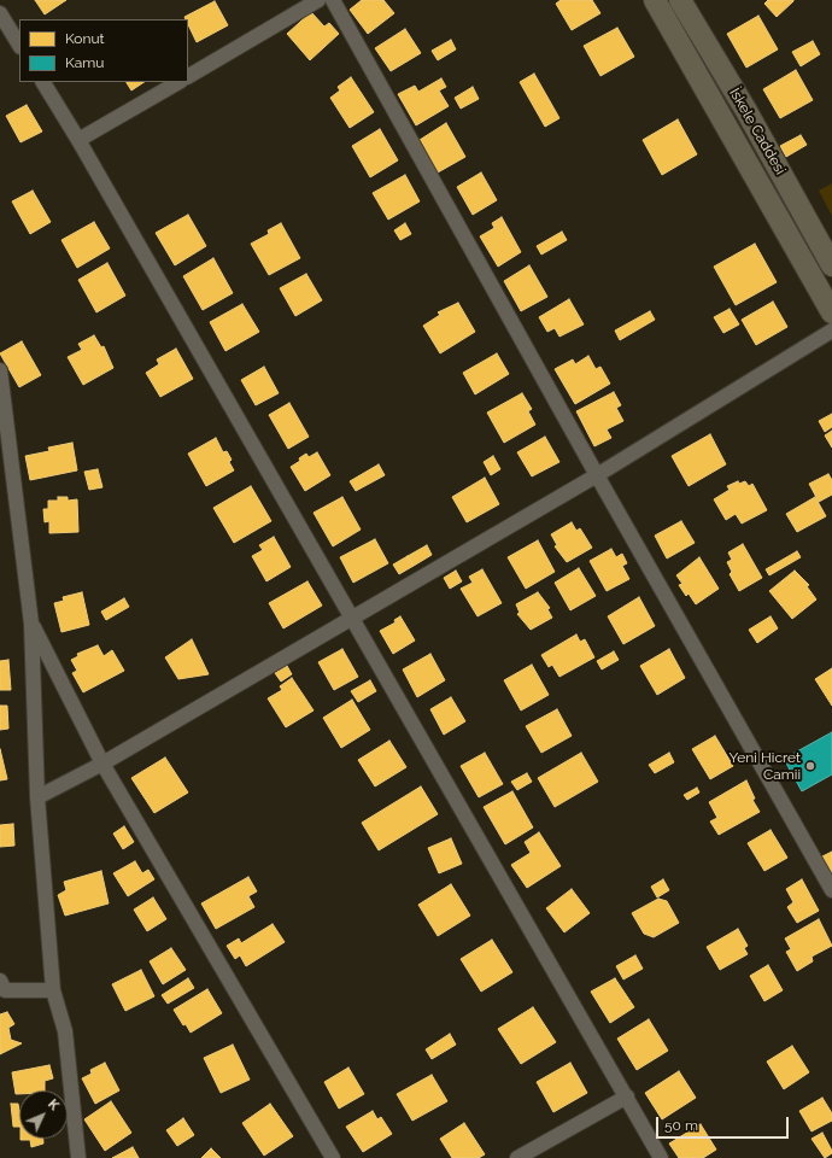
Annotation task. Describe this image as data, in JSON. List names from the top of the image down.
{
  "streets": {
    "main road": ["İskele Caddesi"]
  },
  "places": ["Yeni Hicret Camii"],
  "legend": ["Konut", "Kamu"],
  "scale_bar": "50 m",
  "north": "top right"
}
